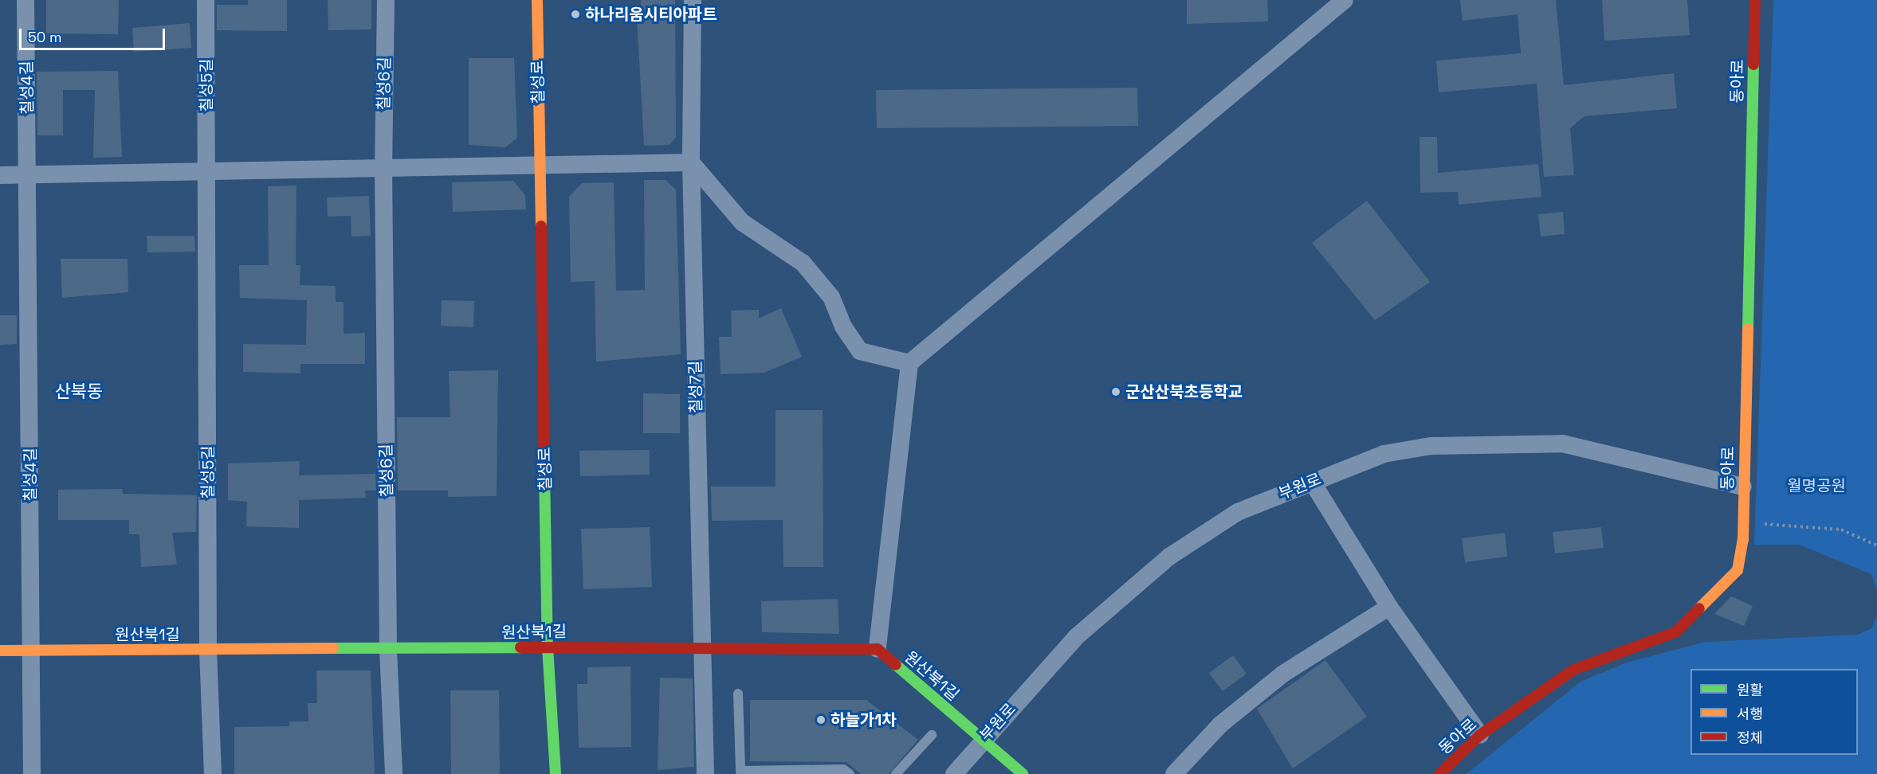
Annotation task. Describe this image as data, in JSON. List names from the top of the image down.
{
  "streets": {
    "street": [
      "동아로",
      "칠성로",
      "칠성6길",
      "칠성5길",
      "칠성4길",
      "칠성7길",
      "부원로",
      "원산북1길"
    ]
  },
  "crossings": [
    ["동아로", "부원로"],
    ["칠성로", "원산북1길"],
    ["칠성6길", "원산북1길"],
    ["칠성5길", "원산북1길"],
    ["칠성4길", "원산북1길"],
    ["칠성7길", "원산북1길"],
    ["부원로", "원산북1길"]
  ],
  "districts": ["산북동"],
  "parks": ["월명공원"],
  "places": ["하나리움시티아파트", "군산산북초등학교", "하늘가1차"],
  "legend": ["원활", "서행", "정체"],
  "scale_bar": "50 m"
}
